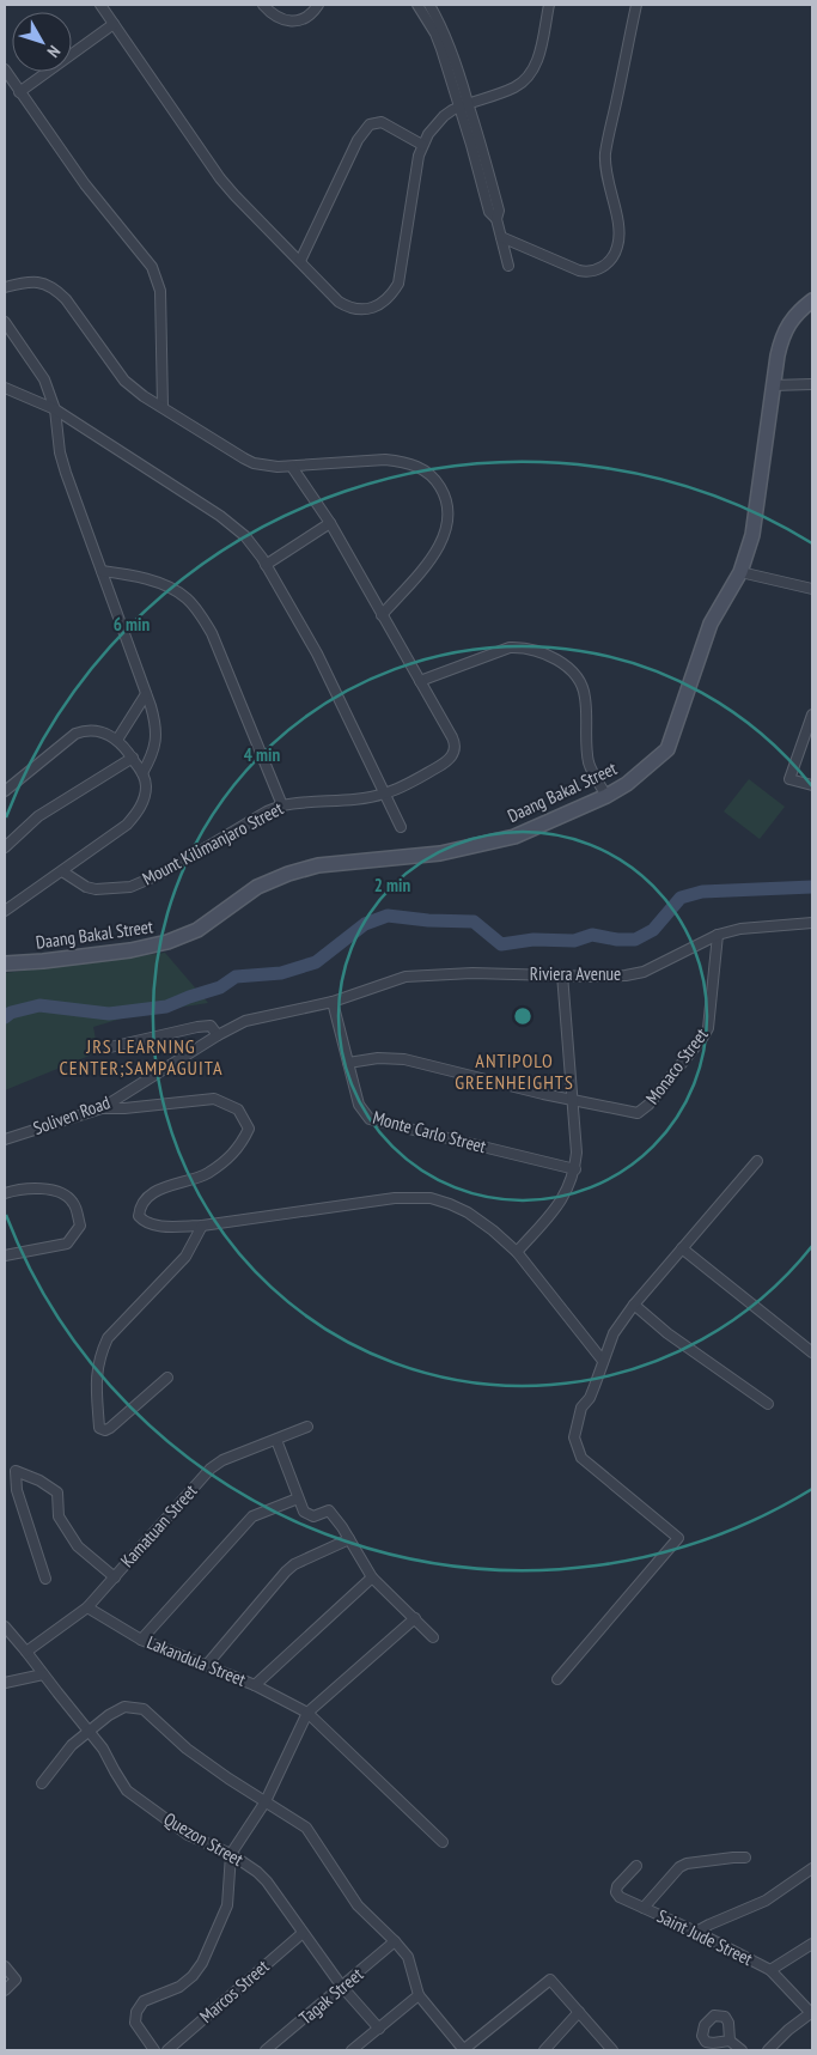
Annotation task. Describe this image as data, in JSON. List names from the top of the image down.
{
  "streets": {
    "street": [
      "Daang Bakal Street",
      "Mount Kilimanjaro Street",
      "Riviera Avenue",
      "Monaco Street",
      "Soliven Road",
      "Monte Carlo Street",
      "Kamatuan Street",
      "Lakandula Street",
      "Quezon Street",
      "Saint Jude Street",
      "Marcos Street",
      "Tagak Street"
    ]
  },
  "crossings": [
    ["Riviera Avenue", "Monaco Street"],
    ["Riviera Avenue", "Soliven Road"],
    ["Riviera Avenue", "Monte Carlo Street"],
    ["Monaco Street", "Monte Carlo Street"],
    ["Soliven Road", "Monte Carlo Street"],
    ["Kamatuan Street", "Lakandula Street"],
    ["Kamatuan Street", "Quezon Street"],
    ["Quezon Street", "Marcos Street"],
    ["Quezon Street", "Tagak Street"]
  ],
  "districts": ["JRS LEARNING CENTER;SAMPAGUITA", "ANTIPOLO GREENHEIGHTS"],
  "north": "bottom right",
  "rings": ["6 min", "4 min", "2 min"]
}
